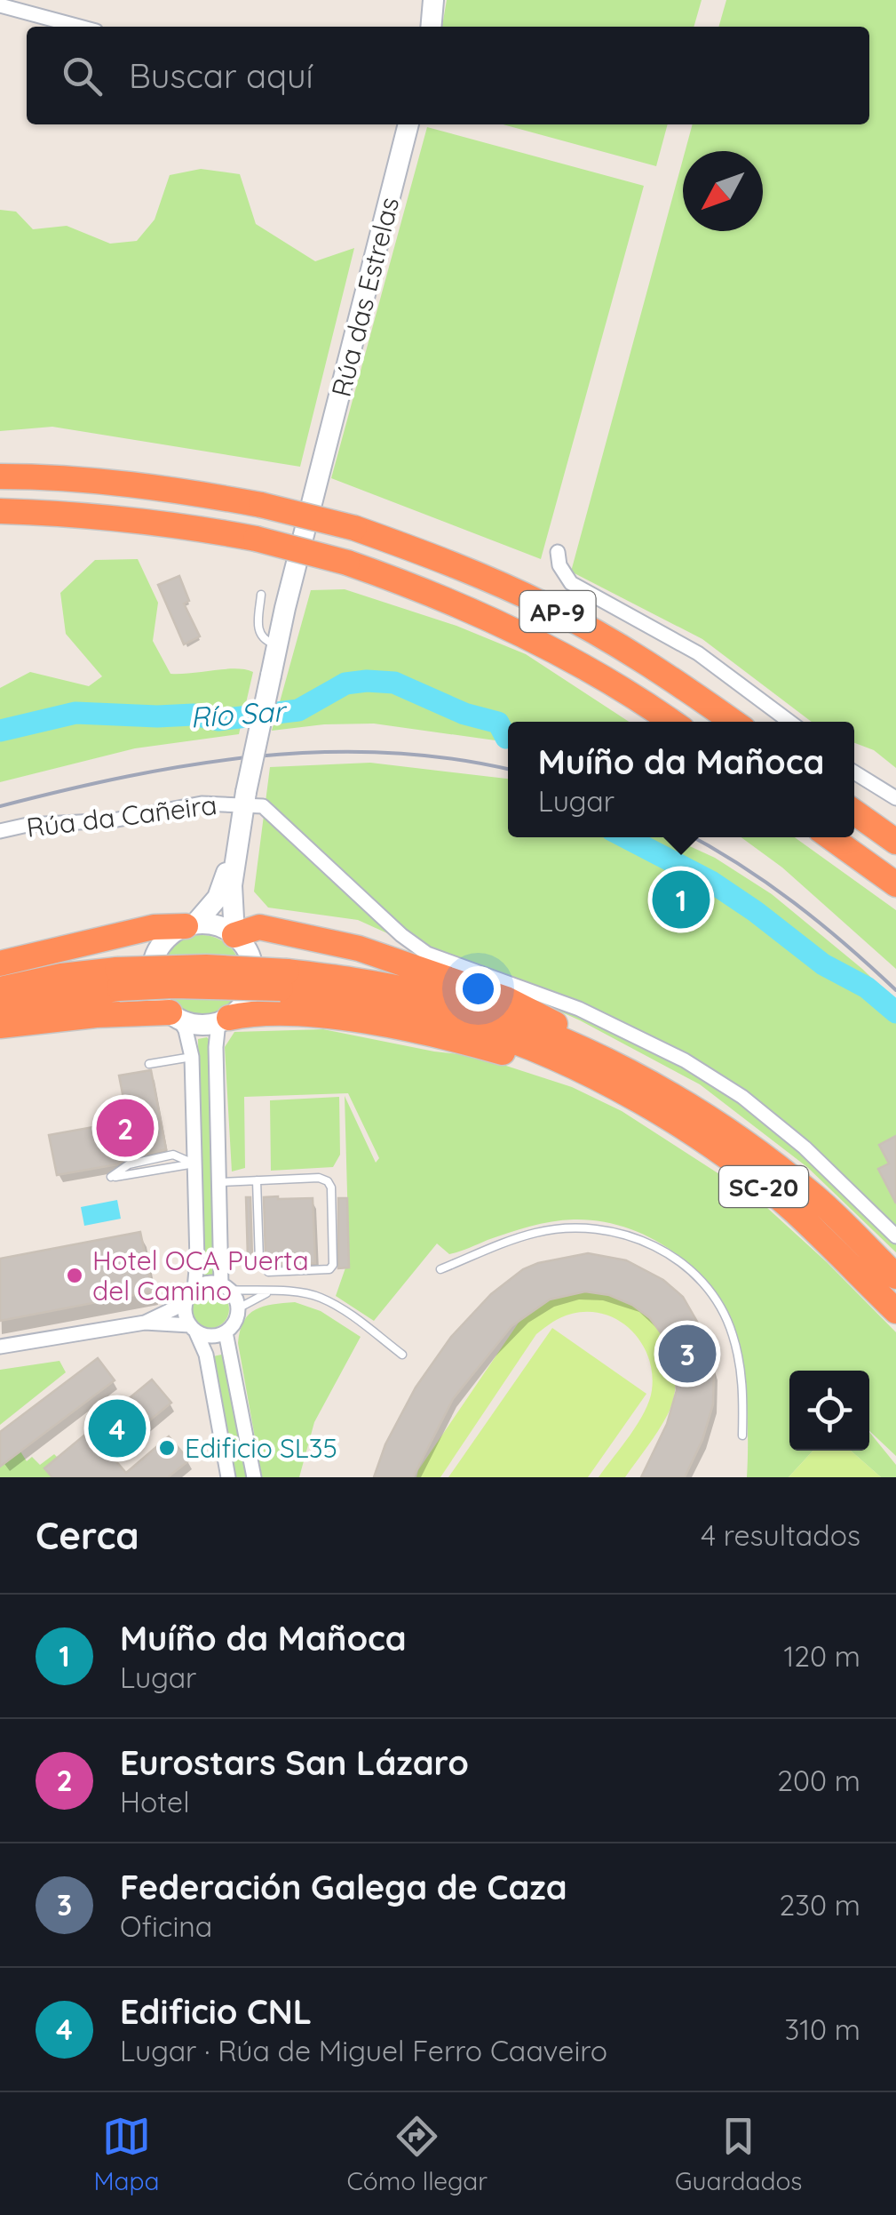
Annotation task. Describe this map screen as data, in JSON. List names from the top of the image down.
{
  "streets": {
    "highway": ["AP-9", "SC-20"],
    "street": ["Rúa das Estrelas", "Rúa da Cañeira"]
  },
  "crossings": [
    ["Rúa das Estrelas", "Rúa da Cañeira"]
  ],
  "water": ["Río Sar"],
  "places": ["Hotel OCA Puerta del Camino", "Edificio SL35"],
  "north": "bottom left",
  "page": {
    "search": "Buscar aquí",
    "popup": ["Muíño da Mañoca", "Lugar"],
    "pins": [
      "1",
      "2",
      "3",
      "4"
    ],
    "heading": ["Cerca", "4 resultados"],
    "list": [
      {
        "mark": "1",
        "name": "Muíño da Mañoca",
        "note": "Lugar",
        "value": "120 m"
      },
      {
        "mark": "2",
        "name": "Eurostars San Lázaro",
        "note": "Hotel",
        "value": "200 m"
      },
      {
        "mark": "3",
        "name": "Federación Galega de Caza",
        "note": "Oficina",
        "value": "230 m"
      },
      {
        "mark": "4",
        "name": "Edificio CNL",
        "note": "Lugar · Rúa de Miguel Ferro Caaveiro",
        "value": "310 m"
      }
    ],
    "nav": ["Mapa", "Cómo llegar", "Guardados"]
  }
}
